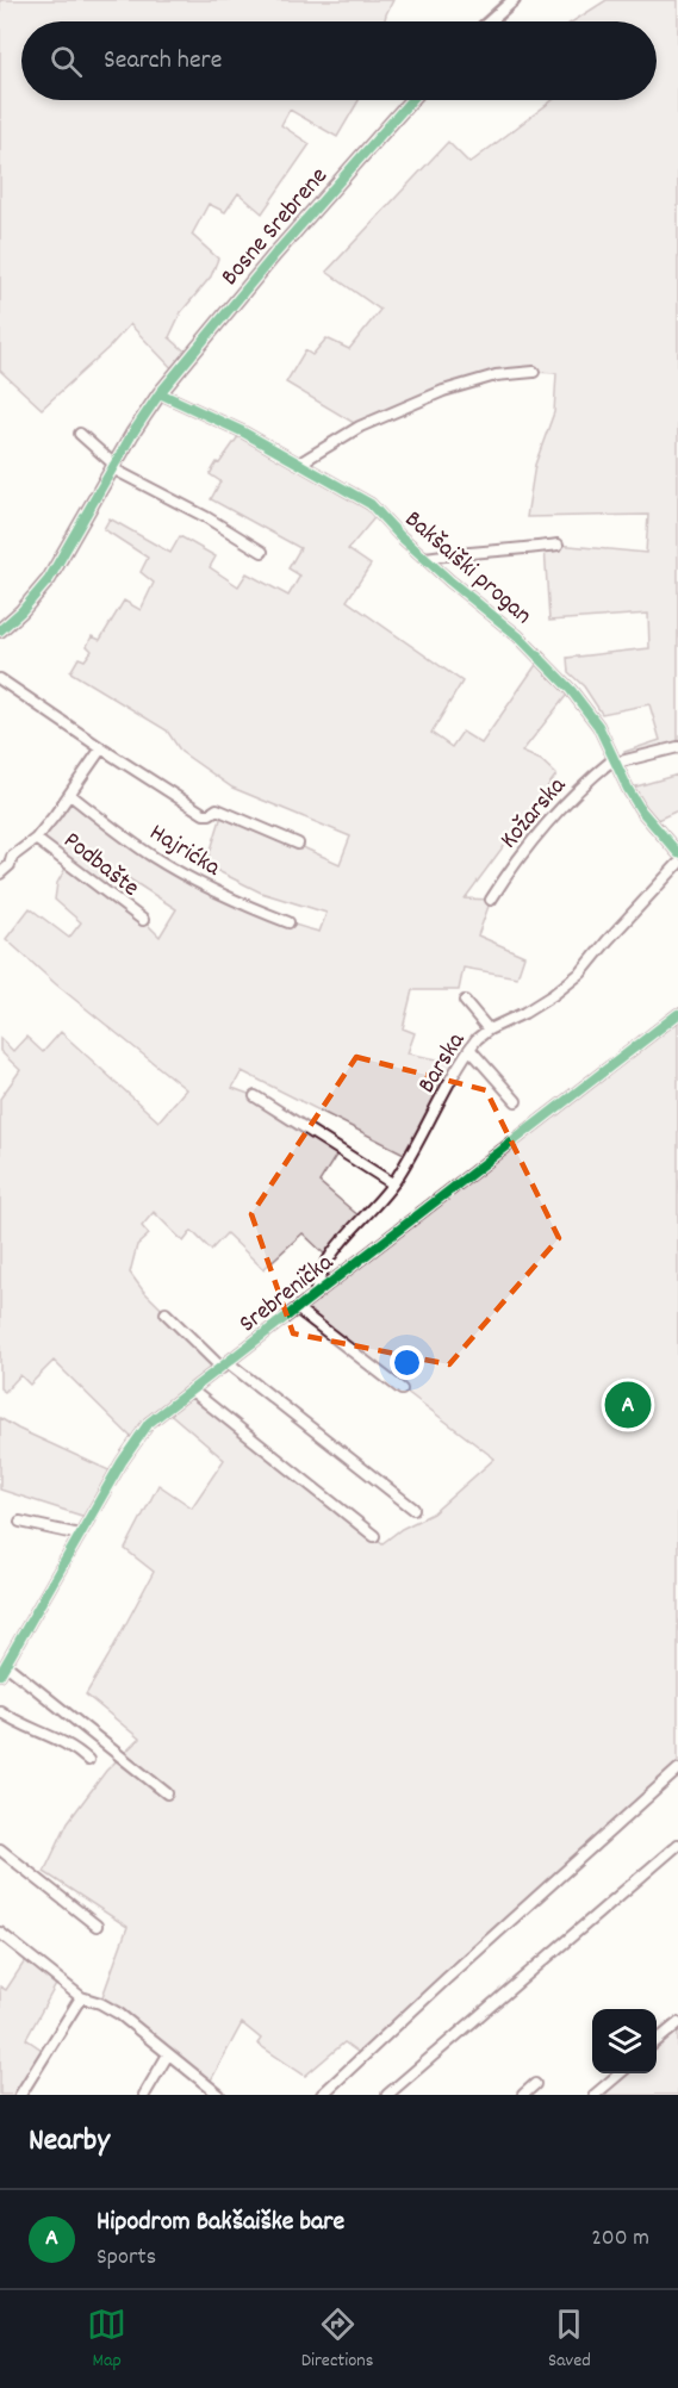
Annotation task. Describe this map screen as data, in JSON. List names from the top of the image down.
{
  "streets": {
    "street": [
      "Bosne Srebrene",
      "Bakšaiški progan",
      "Kožarska",
      "Hajrićka",
      "Podbašte",
      "Barska",
      "Srebrenička"
    ]
  },
  "crossings": [
    ["Bosne Srebrene", "Bakšaiški progan"],
    ["Bakšaiški progan", "Kožarska"],
    ["Barska", "Srebrenička"]
  ],
  "page": {
    "search": "Search here",
    "pins": "A",
    "heading": "Nearby",
    "list": [
      {
        "mark": "A",
        "name": "Hipodrom Bakšaiške bare",
        "note": "Sports",
        "value": "200 m"
      }
    ],
    "nav": ["Map", "Directions", "Saved"]
  }
}
